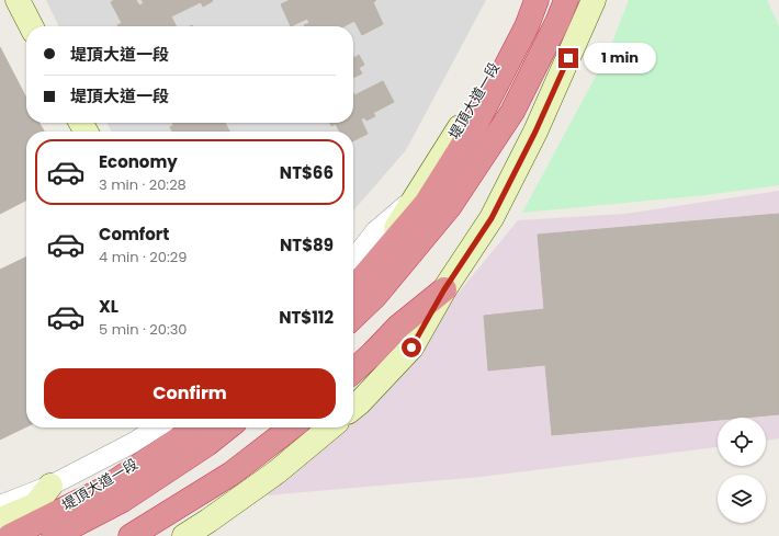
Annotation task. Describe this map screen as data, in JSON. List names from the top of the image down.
{
  "streets": {
    "main road": ["堤頂大道一段"]
  },
  "page": {
    "banner": ["堤頂大道一段", "堤頂大道一段"],
    "bubble": "1 min",
    "list": [
      {
        "name": "Economy",
        "note": "3 min · 20:28",
        "value": "NT$66"
      },
      {
        "name": "Comfort",
        "note": "4 min · 20:29",
        "value": "NT$89"
      },
      {
        "name": "XL",
        "note": "5 min · 20:30",
        "value": "NT$112"
      }
    ],
    "buttons": "Confirm"
  }
}
